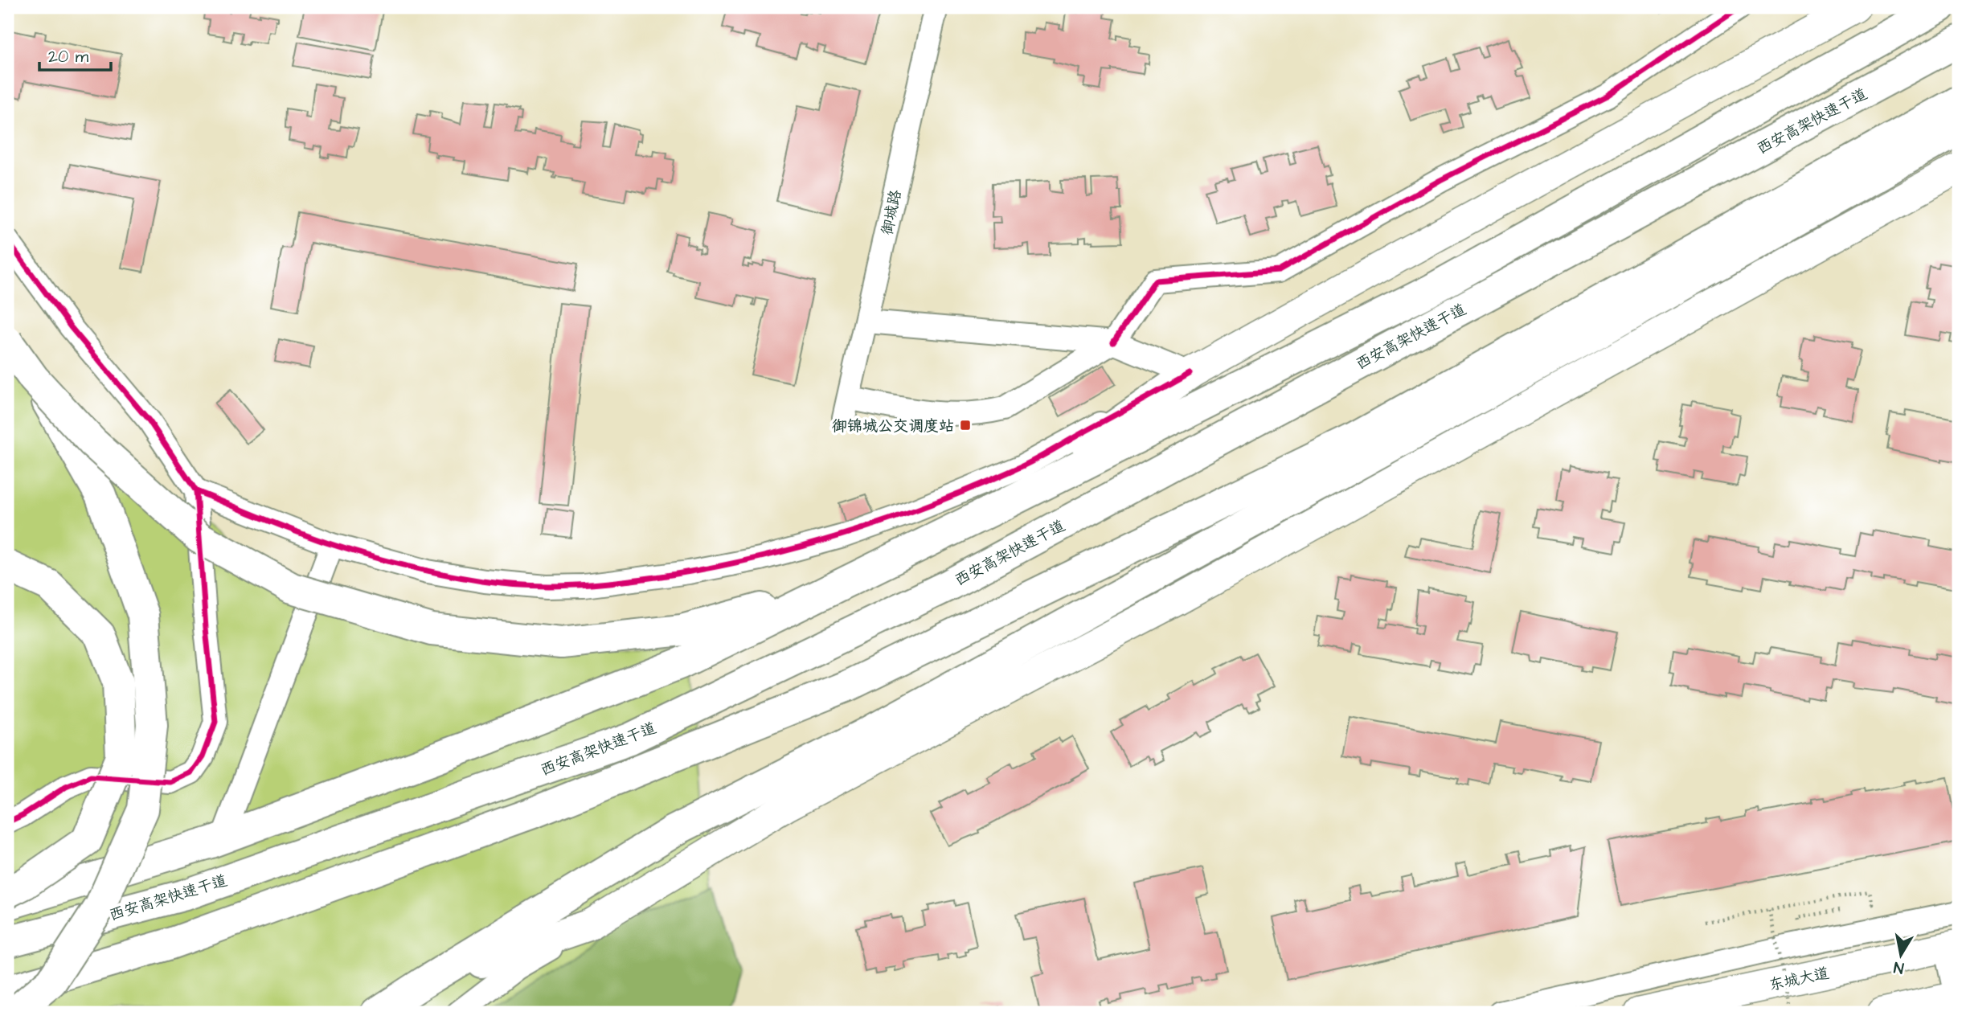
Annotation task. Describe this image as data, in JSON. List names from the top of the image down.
{
  "streets": {
    "highway": ["西安高架快速干道"],
    "main road": ["东城大道"],
    "street": ["御城路"]
  },
  "places": {
    "transit": ["御锦城公交调度站"]
  },
  "scale_bar": "20 m",
  "north": "bottom"
}
